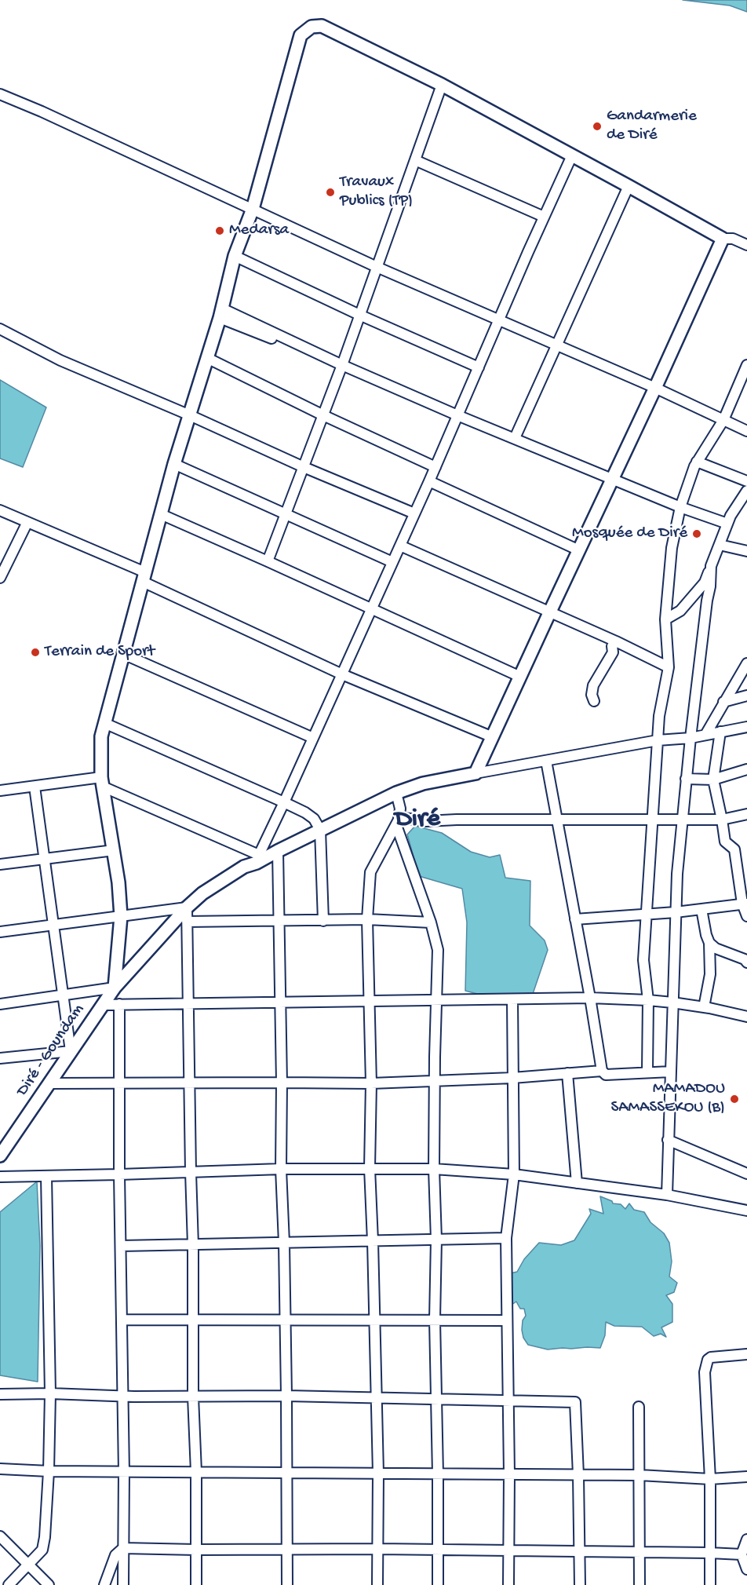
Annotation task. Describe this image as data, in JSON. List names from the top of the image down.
{
  "streets": {
    "main road": ["Diré - Goundam"]
  },
  "districts": ["Diré"],
  "places": [
    "Gandarmerie de Diré",
    "Travaux Publics (TP)",
    "Medarsa",
    "Mosquée de Diré",
    "Terrain de Sport",
    "MAMADOU SAMASSEKOU (B)"
  ]
}
